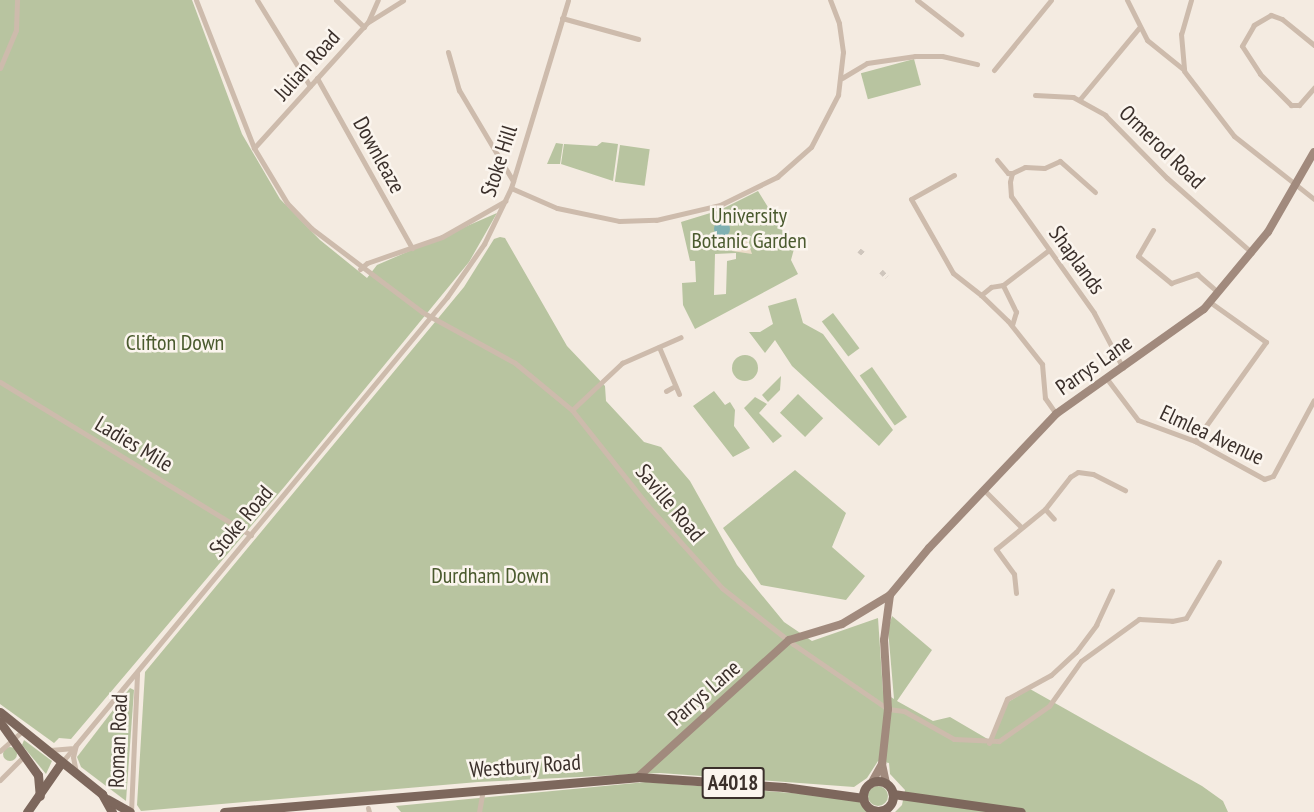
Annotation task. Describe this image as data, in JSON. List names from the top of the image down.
{
  "streets": {
    "main road": ["Parrys Lane", "Westbury Road", "A4018"],
    "street": [
      "Julian Road",
      "Ormerod Road",
      "Downleaze",
      "Stoke Hill",
      "Shaplands",
      "Elmlea Avenue",
      "Ladies Mile",
      "Saville Road",
      "Stoke Road",
      "Roman Road"
    ]
  },
  "crossings": [
    ["Julian Road", "Downleaze"],
    ["Ormerod Road", "Parrys Lane"],
    ["Stoke Hill", "Saville Road"],
    ["Stoke Hill", "Stoke Road"],
    ["Shaplands", "Parrys Lane"],
    ["Parrys Lane", "Elmlea Avenue"],
    ["Parrys Lane", "Saville Road"],
    ["Parrys Lane", "Westbury Road"],
    ["Ladies Mile", "Stoke Road"],
    ["Saville Road", "Stoke Road"],
    ["Stoke Road", "Roman Road"]
  ],
  "parks": ["University Botanic Garden", "Clifton Down", "Durdham Down"]
}
